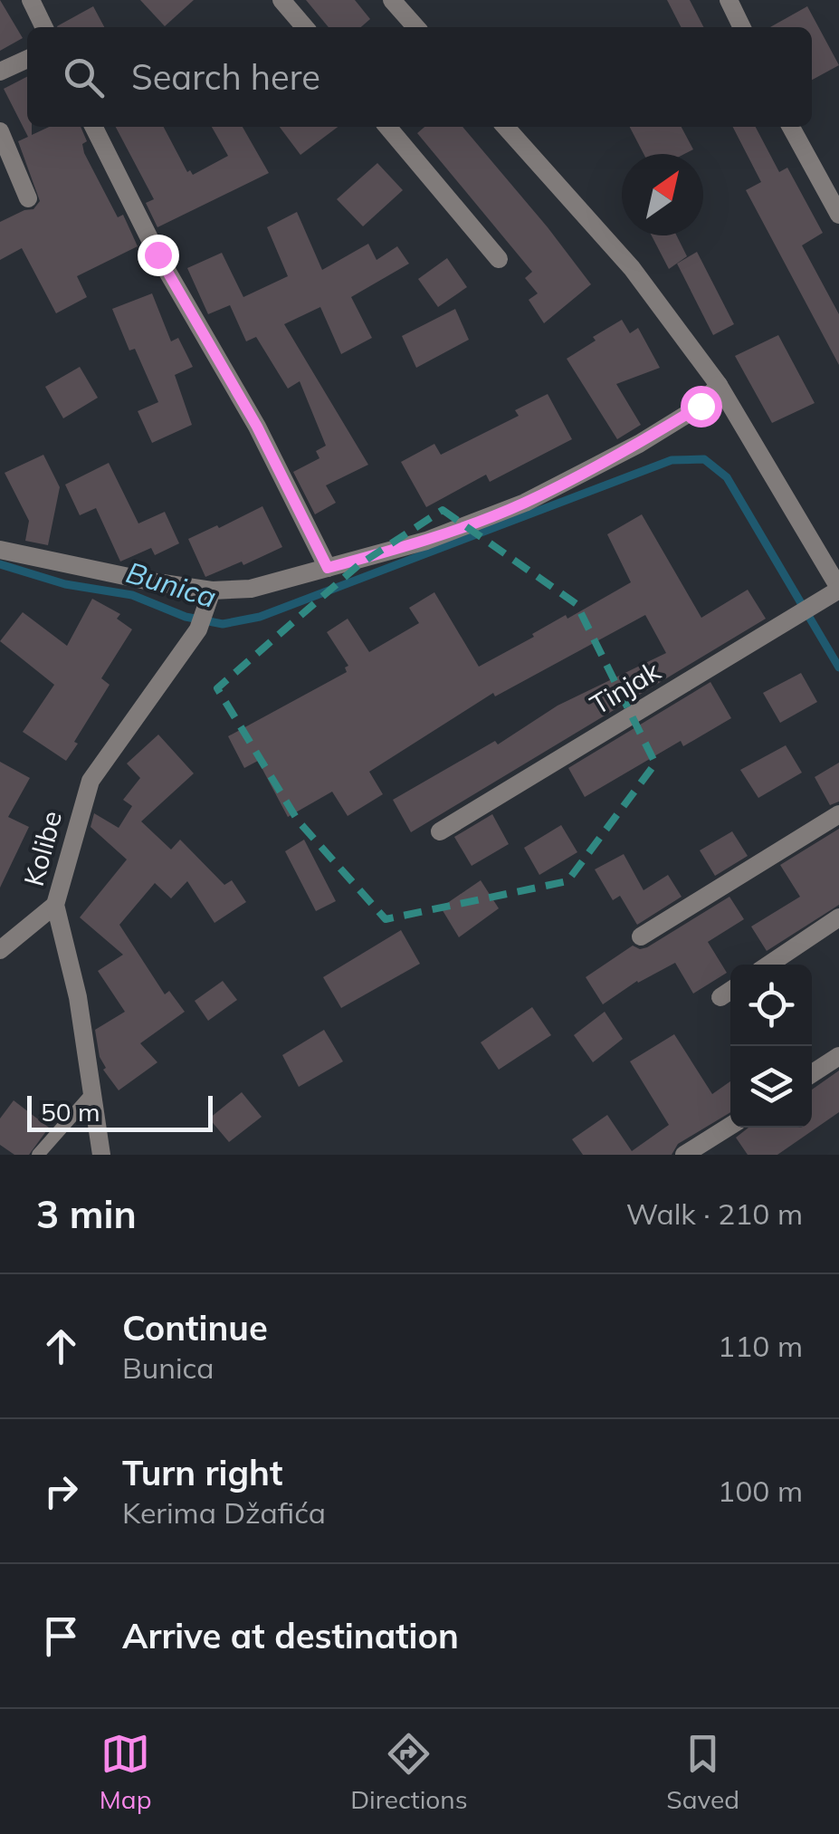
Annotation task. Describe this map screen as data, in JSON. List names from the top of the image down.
{
  "streets": {
    "street": ["Tinjak", "Kolibe"]
  },
  "water": ["Bunica"],
  "scale_bar": "50 m",
  "north": "top right",
  "page": {
    "search": "Search here",
    "scale": "50 m",
    "heading": ["3 min", "Walk · 210 m"],
    "list": [
      ["Continue", "Bunica", "110 m"],
      ["Turn right", "Kerima Džafića", "100 m"],
      "Arrive at destination"
    ],
    "nav": ["Map", "Directions", "Saved"]
  }
}
